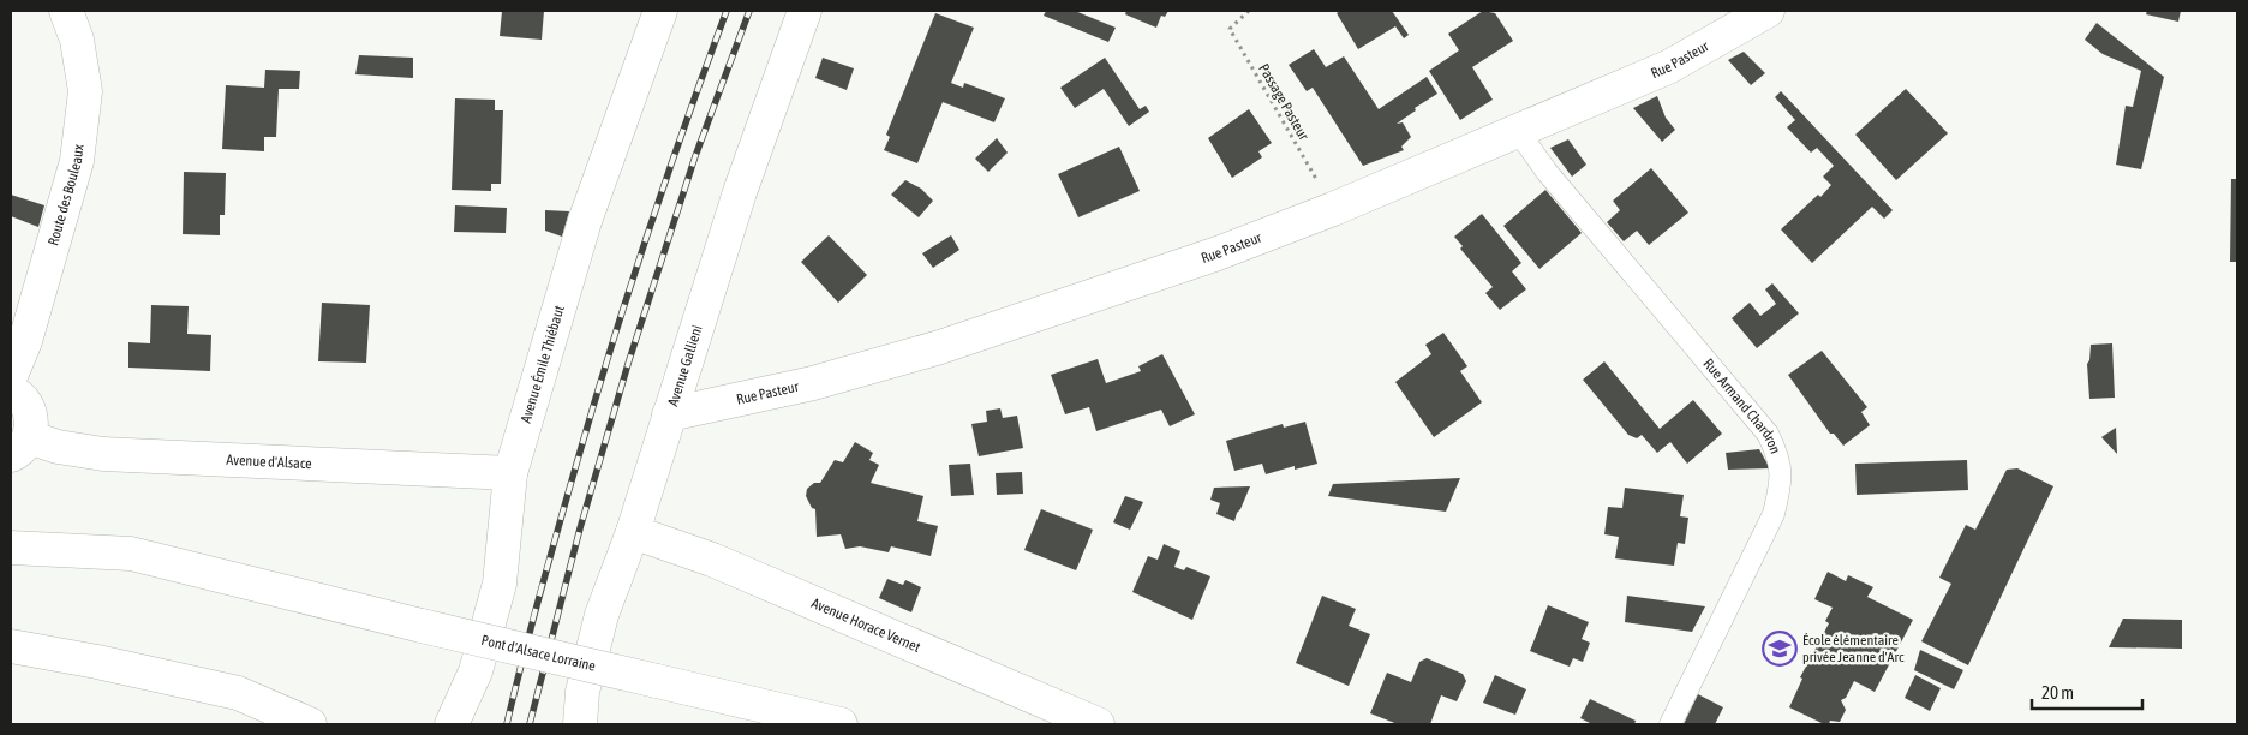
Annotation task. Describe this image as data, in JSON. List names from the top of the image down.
{
  "streets": {
    "street": [
      "Rue Pasteur",
      "Route des Bouleaux",
      "Avenue Émile Thiébaut",
      "Avenue Gallieni",
      "Avenue d'Alsace",
      "Avenue Horace Vernet",
      "Pont d'Alsace Lorraine"
    ],
    "lane": ["Rue Armand Chardron"],
    "path": ["Passage Pasteur"]
  },
  "crossings": [
    ["Rue Pasteur", "Passage Pasteur"],
    ["Rue Pasteur", "Avenue Gallieni"],
    ["Rue Pasteur", "Rue Armand Chardron"],
    ["Avenue Émile Thiébaut", "Avenue d'Alsace"],
    ["Avenue Gallieni", "Avenue Horace Vernet"]
  ],
  "places": {
    "school or university": ["École élémentaire privée Jeanne d'Arc"]
  },
  "scale_bar": "20 m"
}
